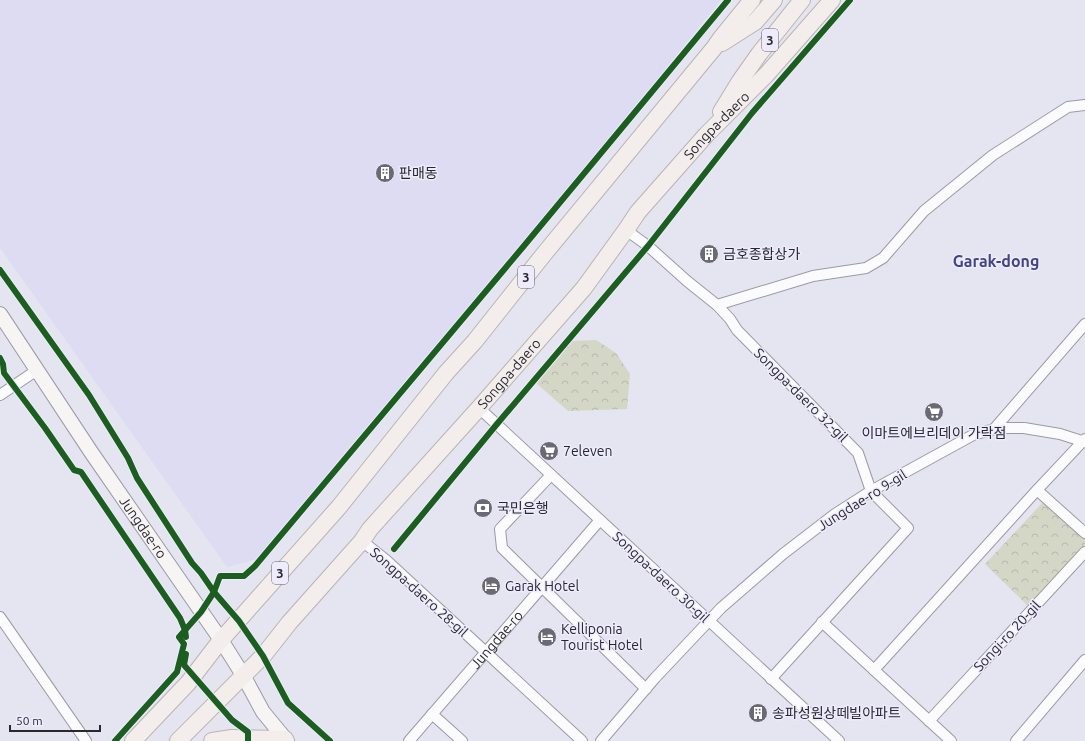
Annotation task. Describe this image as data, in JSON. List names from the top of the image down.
{
  "streets": {
    "main road": ["3", "Songpa-daero", "Jungdae-ro"],
    "street": [
      "Songpa-daero 32-gil",
      "Jungdae-ro 9-gil",
      "Songpa-daero 30-gil",
      "Songpa-daero 28-gil",
      "Songi-ro 20-gil"
    ]
  },
  "crossings": [
    ["3", "Songpa-daero"],
    ["3", "Jungdae-ro"],
    ["Songpa-daero", "Songpa-daero 32-gil"],
    ["Songpa-daero", "Jungdae-ro"],
    ["Songpa-daero", "Songpa-daero 30-gil"],
    ["Songpa-daero", "Songpa-daero 28-gil"],
    ["Songpa-daero 32-gil", "Jungdae-ro 9-gil"],
    ["Jungdae-ro 9-gil", "Songpa-daero 30-gil"],
    ["Jungdae-ro", "Songpa-daero 30-gil"],
    ["Jungdae-ro", "Songpa-daero 28-gil"]
  ],
  "districts": ["Garak-dong"],
  "places": {
    "building": ["판매동", "금호종합상가", "송파성원상떼빌아파트"],
    "supermarket": ["이마트에브리데이 가락점", "7eleven"],
    "bank": ["국민은행"],
    "hotel": ["Garak Hotel", "Kelliponia Tourist Hotel"]
  },
  "scale_bar": "50 m"
}
